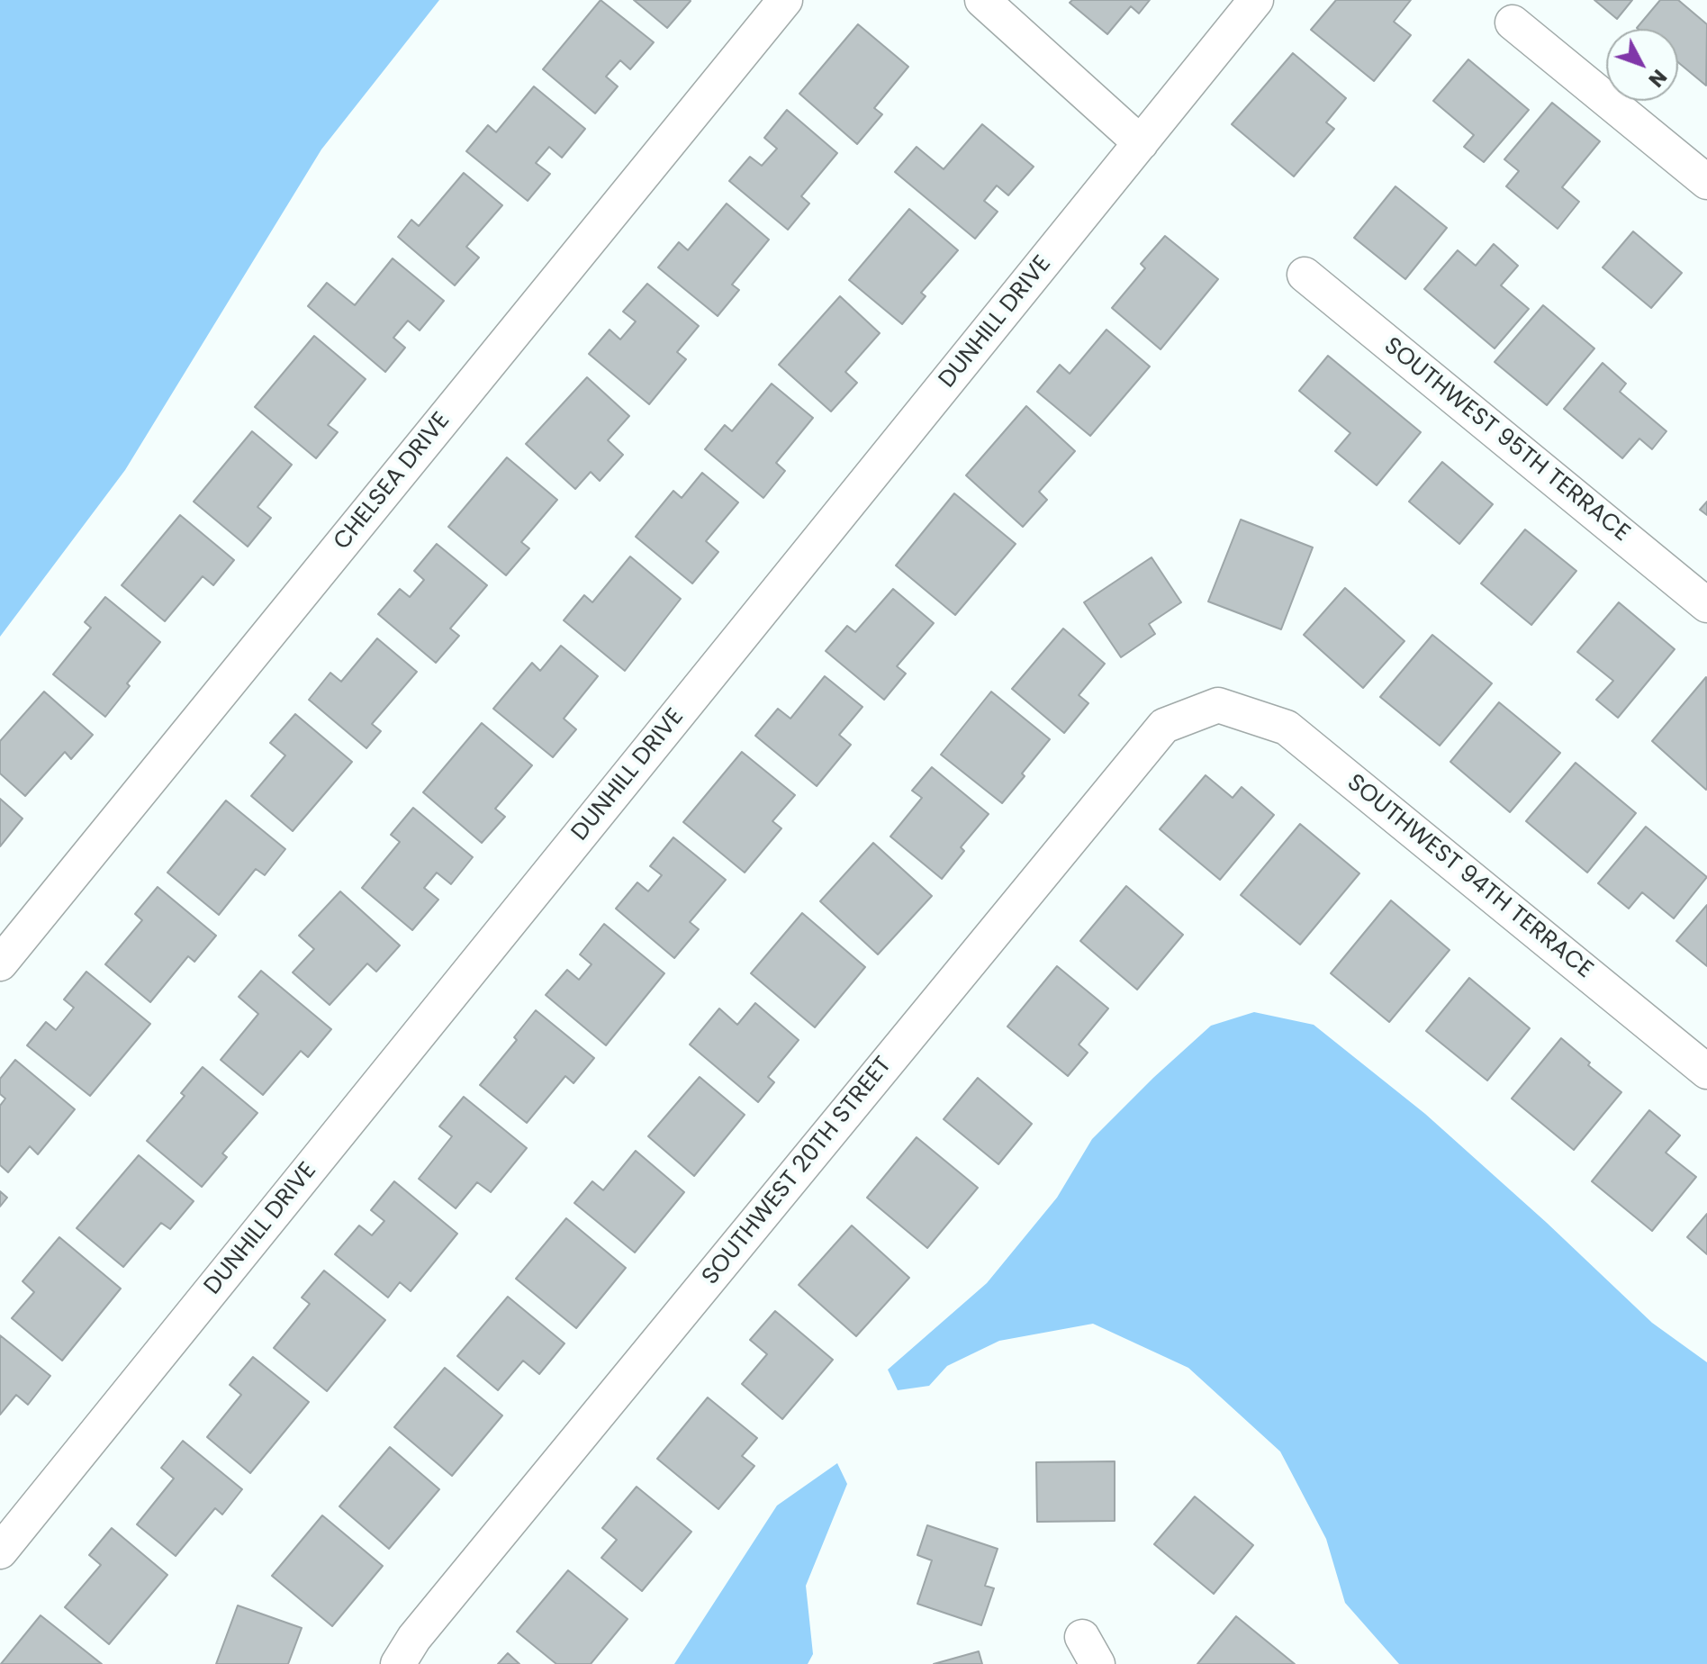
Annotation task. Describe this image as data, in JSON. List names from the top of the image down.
{
  "streets": {
    "street": [
      "DUNHILL DRIVE",
      "SOUTHWEST 95TH TERRACE",
      "CHELSEA DRIVE",
      "SOUTHWEST 94TH TERRACE",
      "SOUTHWEST 20TH STREET"
    ]
  },
  "crossings": [
    ["SOUTHWEST 94TH TERRACE", "SOUTHWEST 20TH STREET"]
  ],
  "north": "bottom right"
}
